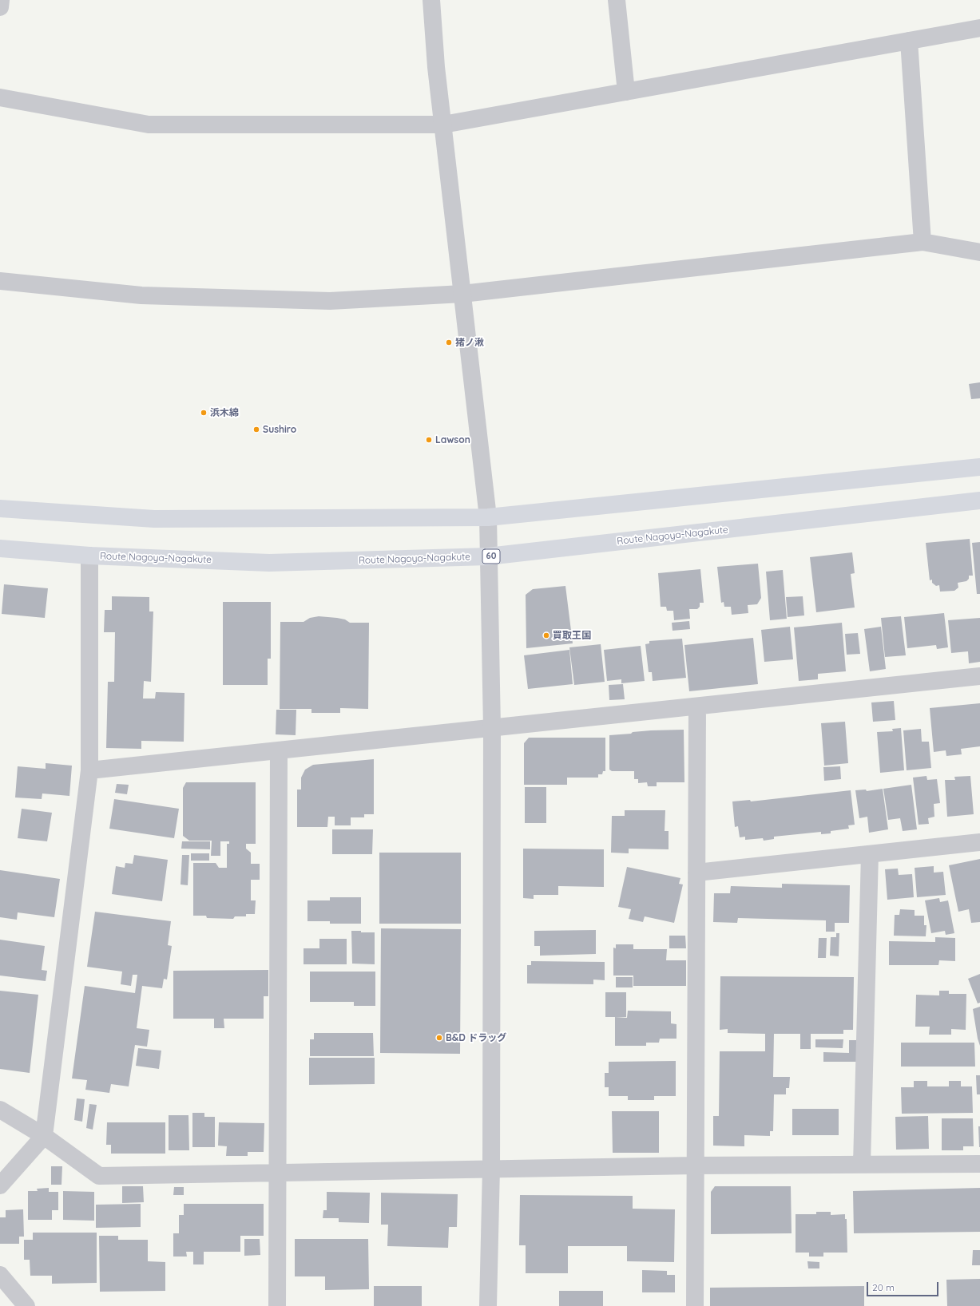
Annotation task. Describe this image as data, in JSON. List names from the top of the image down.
{
  "streets": {
    "main road": ["Route Nagoya-Nagakute", "60"]
  },
  "places": [
    "猪ノ湫",
    "浜木綿",
    "Sushiro",
    "Lawson",
    "買取王国",
    "B&D ドラッグ"
  ],
  "scale_bar": "20 m"
}
